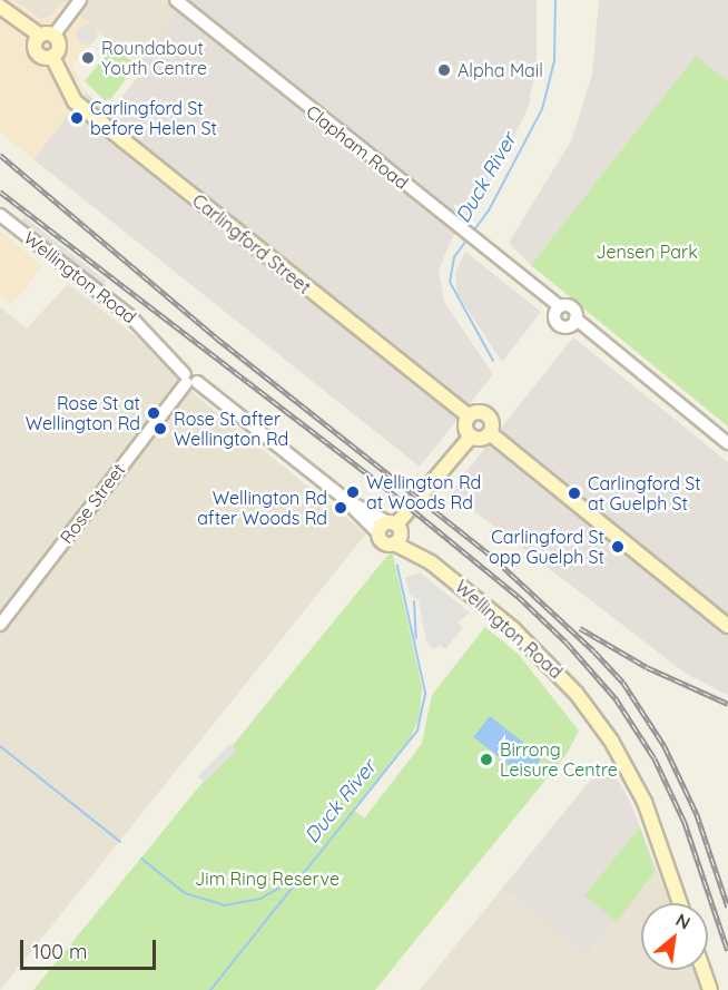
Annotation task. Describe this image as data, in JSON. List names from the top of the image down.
{
  "streets": {
    "main road": ["Carlingford Street", "Wellington Road"],
    "street": ["Clapham Road", "Rose Street"]
  },
  "crossings": [
    ["Wellington Road", "Rose Street"]
  ],
  "water": ["Duck River"],
  "parks": ["Jensen Park", "Jim Ring Reserve"],
  "places": [
    "Roundabout Youth Centre",
    "Alpha Mail",
    "Carlingford St before Helen St",
    "Rose St at Wellington Rd",
    "Rose St after Wellington Rd",
    "Wellington Rd at Woods Rd",
    "Carlingford St at Guelph St",
    "Wellington Rd after Woods Rd",
    "Carlingford St opp Guelph St",
    "Birrong Leisure Centre"
  ],
  "scale_bar": "100 m",
  "north": "top right"
}
